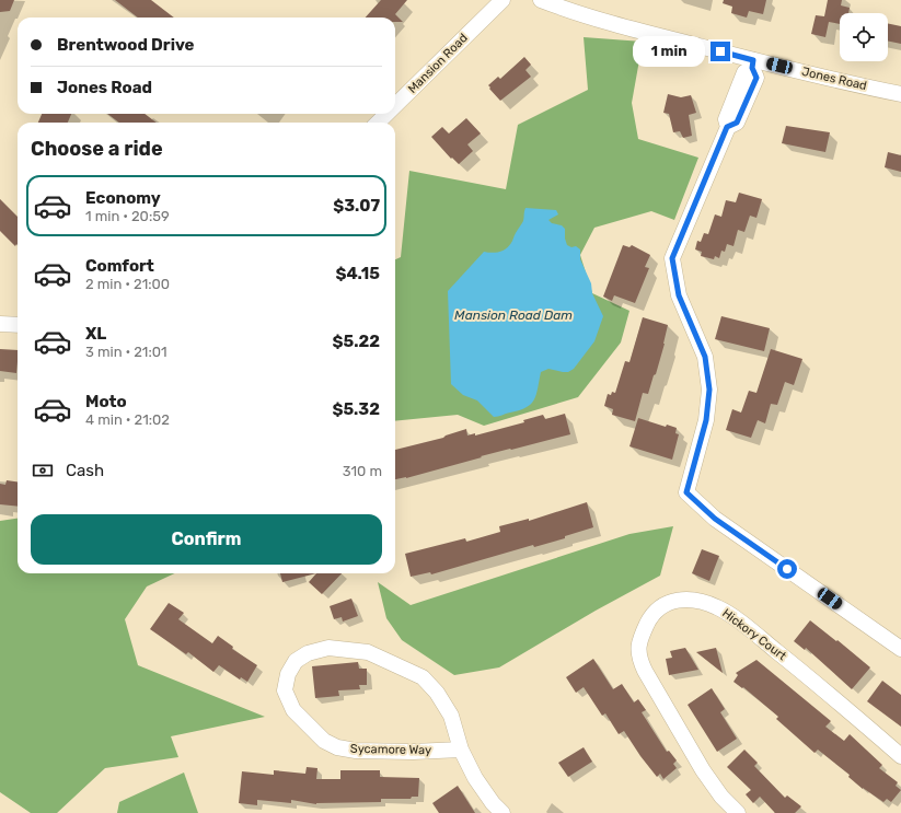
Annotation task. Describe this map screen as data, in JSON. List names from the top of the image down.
{
  "streets": {
    "street": [
      "Mansion Road",
      "Jones Road",
      "Hickory Court",
      "Sycamore Way"
    ]
  },
  "water": ["Mansion Road Dam"],
  "page": {
    "banner": ["Brentwood Drive", "Jones Road"],
    "bubble": "1 min",
    "heading": "Choose a ride",
    "list": [
      {
        "name": "Economy",
        "note": "1 min · 20:59",
        "value": "$3.07"
      },
      {
        "name": "Comfort",
        "note": "2 min · 21:00",
        "value": "$4.15"
      },
      {
        "name": "XL",
        "note": "3 min · 21:01",
        "value": "$5.22"
      },
      {
        "name": "Moto",
        "note": "4 min · 21:02",
        "value": "$5.32"
      }
    ],
    "pay": ["Cash", "310 m"],
    "buttons": "Confirm"
  }
}
